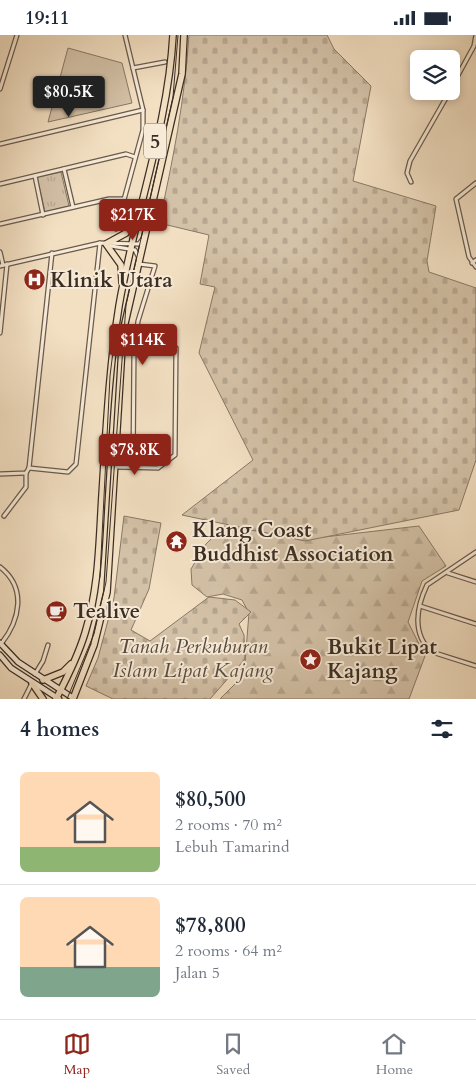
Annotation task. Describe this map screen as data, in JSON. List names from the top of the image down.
{
  "streets": {
    "highway": ["5"]
  },
  "parks": ["Tanah Perkuburan Islam Lipat Kajang"],
  "places": {
    "hospital": ["Klinik Utara"],
    "temple": ["Klang Coast Buddhist Association"],
    "cafe": ["Tealive"],
    "place": ["Bukit Lipat Kajang"]
  },
  "page": {
    "status": "19:11",
    "price": [
      "$80.5K",
      "$217K",
      "$114K",
      "$78.8K"
    ],
    "heading": "4 homes",
    "list": [
      {
        "name": "$80,500",
        "note": "2 rooms · 70 m² · Lebuh Tamarind"
      },
      {
        "name": "$78,800",
        "note": "2 rooms · 64 m² · Jalan 5"
      }
    ],
    "tabs": ["Map", "Saved", "Home"]
  }
}
